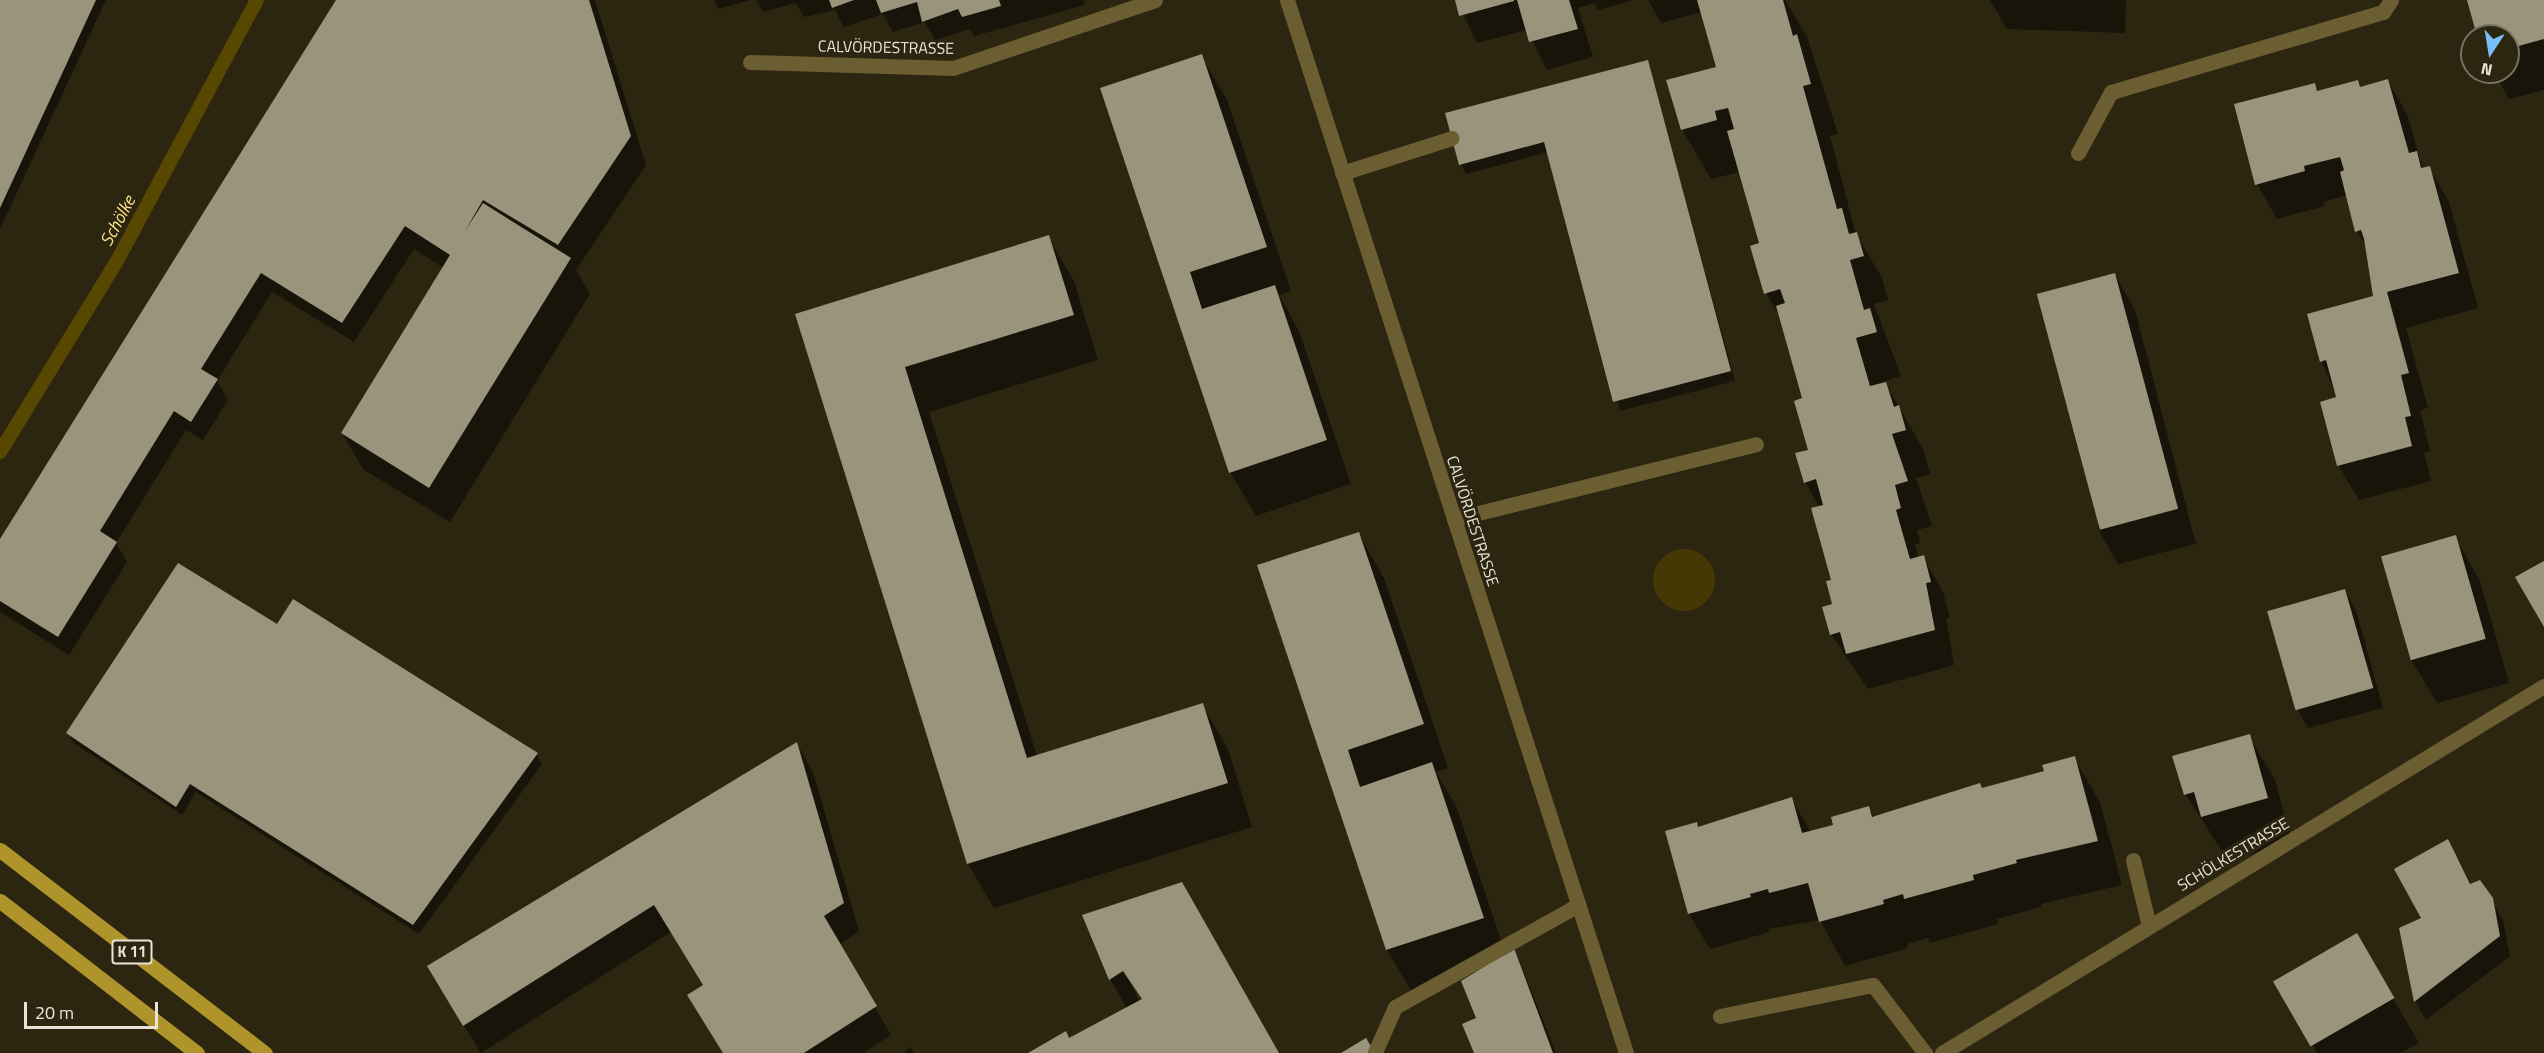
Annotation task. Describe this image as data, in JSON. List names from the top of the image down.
{
  "streets": {
    "main road": ["K 11"],
    "street": ["CALVÖRDESTRASSE", "SCHÖLKESTRASSE"]
  },
  "water": ["Schölke"],
  "scale_bar": "20 m",
  "north": "bottom"
}
